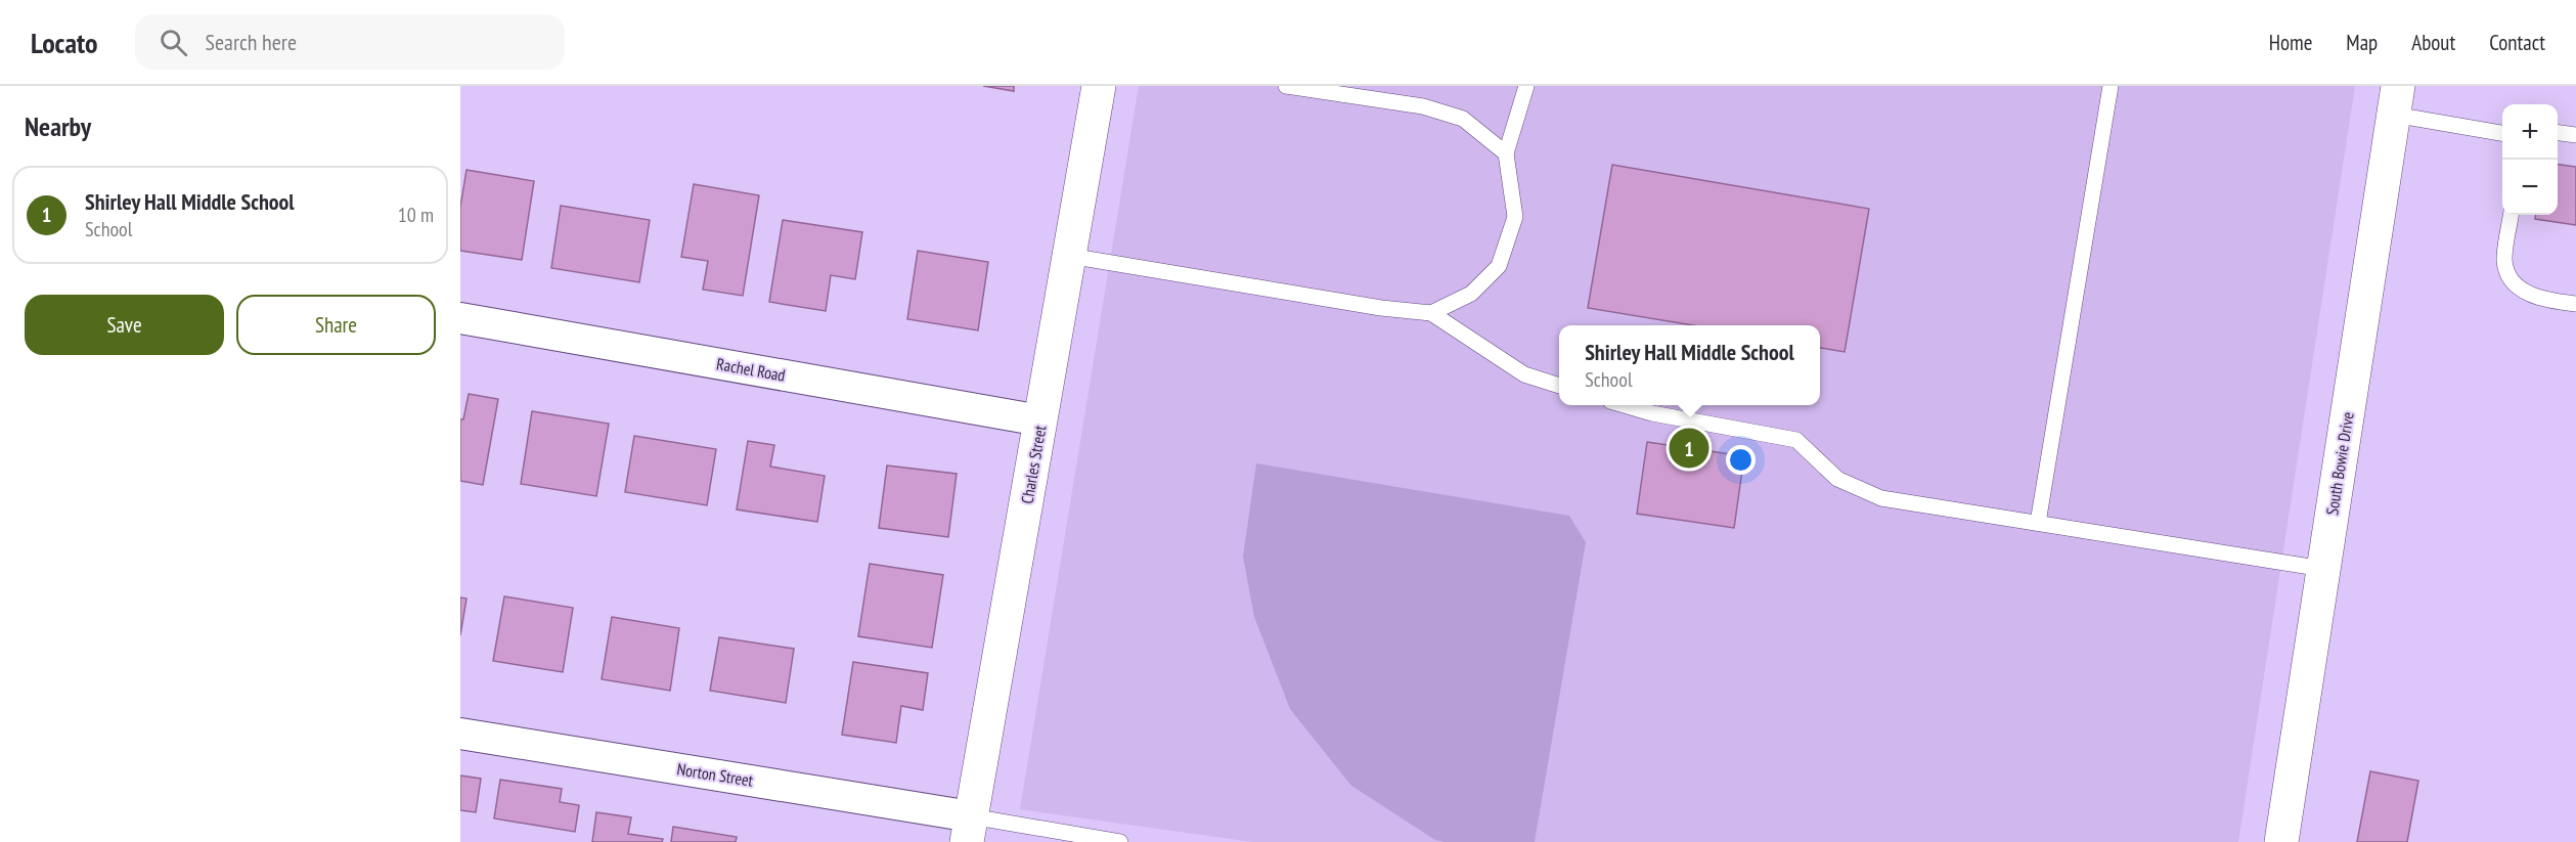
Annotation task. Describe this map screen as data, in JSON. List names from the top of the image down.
{
  "streets": {
    "street": [
      "Rachel Road",
      "South Bowie Drive",
      "Charles Street",
      "Norton Street"
    ]
  },
  "crossings": [
    ["Rachel Road", "Charles Street"],
    ["Charles Street", "Norton Street"]
  ],
  "page": {
    "header": "Locato",
    "search": "Search here",
    "nav": [
      "Home",
      "Map",
      "About",
      "Contact"
    ],
    "heading": "Nearby",
    "map_buttons": ["+", "−"],
    "list": [
      {
        "mark": "1",
        "name": "Shirley Hall Middle School",
        "note": "School",
        "value": "10 m"
      }
    ],
    "buttons": ["Save", "Share"],
    "popup": ["Shirley Hall Middle School", "School"],
    "pins": "1"
  }
}
